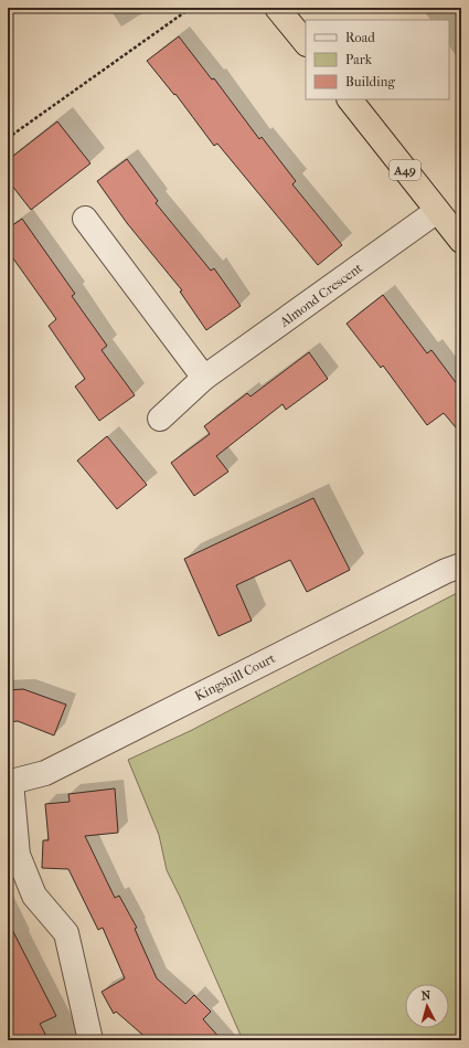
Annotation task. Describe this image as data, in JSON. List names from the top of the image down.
{
  "streets": {
    "highway": ["A49"],
    "street": ["Almond Crescent", "Kingshill Court"]
  },
  "crossings": [
    ["A49", "Almond Crescent"]
  ],
  "legend": ["Road", "Park", "Building"],
  "north": "top"
}
